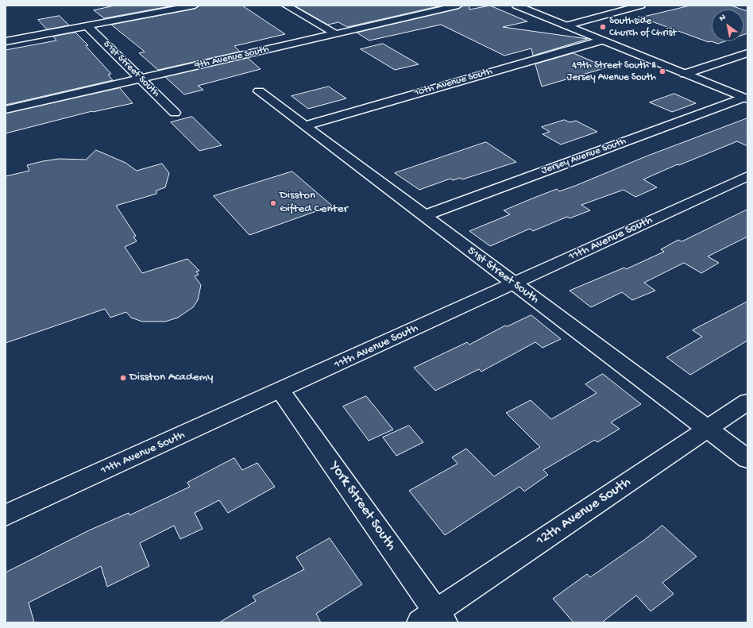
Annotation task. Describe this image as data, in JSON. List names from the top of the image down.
{
  "streets": {
    "street": [
      "9th Avenue South",
      "51st Street South",
      "10th Avenue South",
      "Jersey Avenue South",
      "11th Avenue South",
      "York Street South",
      "12th Avenue South"
    ]
  },
  "crossings": [
    ["9th Avenue South", "51st Street South"],
    ["51st Street South", "10th Avenue South"],
    ["51st Street South", "Jersey Avenue South"],
    ["51st Street South", "11th Avenue South"],
    ["51st Street South", "12th Avenue South"],
    ["11th Avenue South", "York Street South"],
    ["York Street South", "12th Avenue South"]
  ],
  "places": [
    "Southside Church of Christ",
    "49th Street South & Jersey Avenue South",
    "Disston Gifted Center",
    "Disston Academy"
  ],
  "north": "top left"
}
